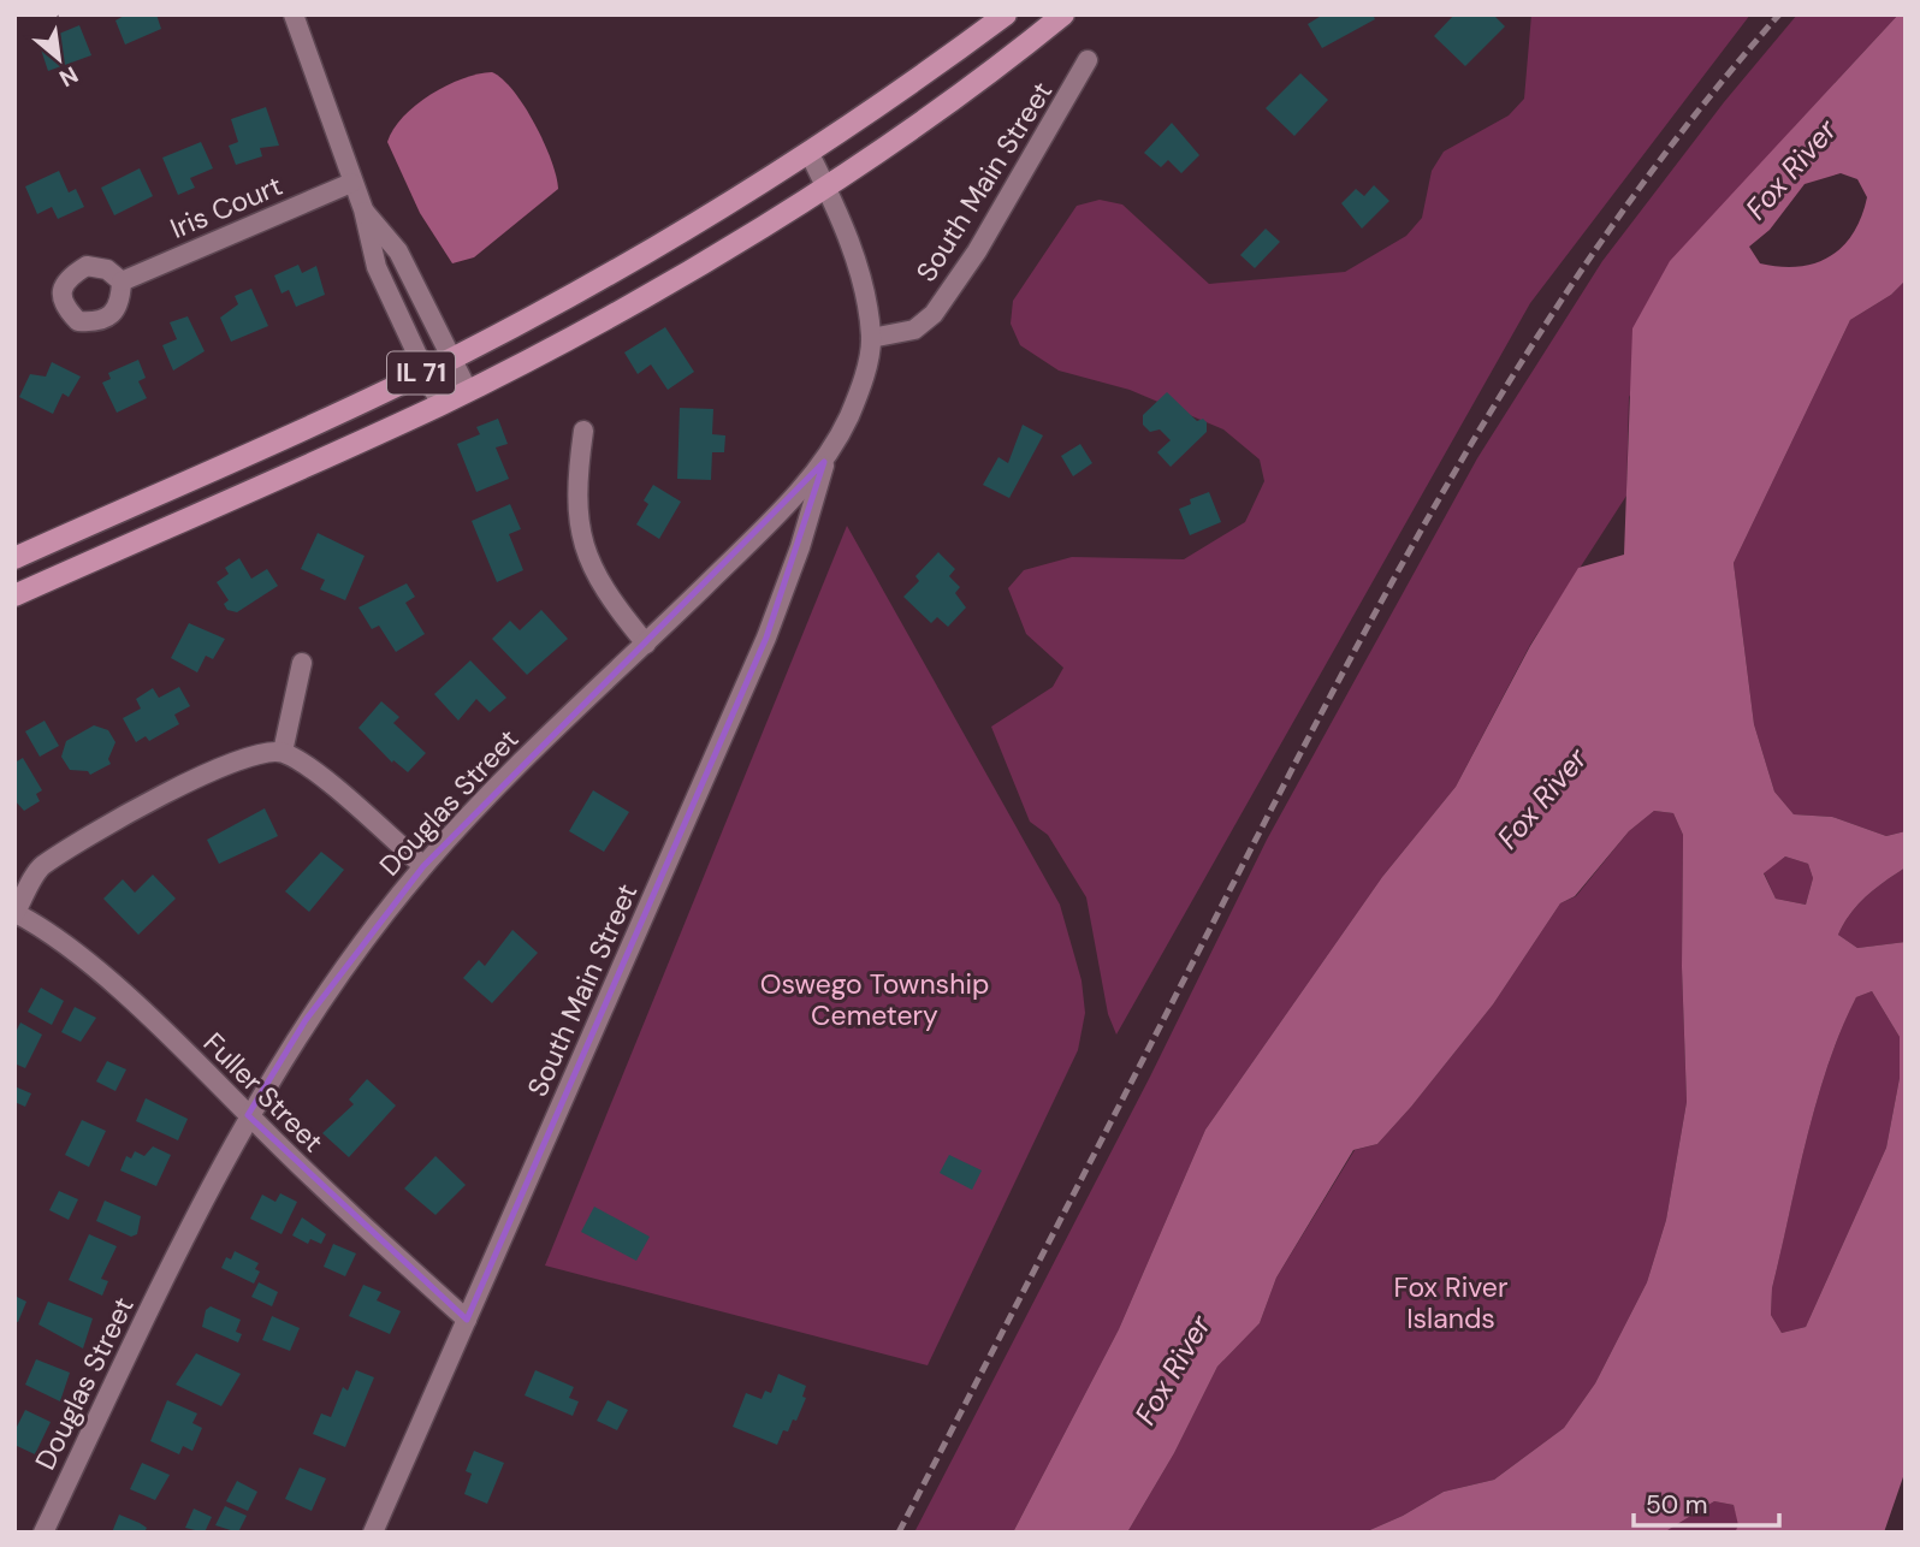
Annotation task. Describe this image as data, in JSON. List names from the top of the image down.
{
  "streets": {
    "main road": ["IL 71"],
    "street": [
      "South Main Street",
      "Iris Court",
      "Douglas Street",
      "Fuller Street"
    ]
  },
  "crossings": [
    ["South Main Street", "Douglas Street"],
    ["South Main Street", "Fuller Street"],
    ["IL 71", "Douglas Street"],
    ["Douglas Street", "Fuller Street"]
  ],
  "water": ["Fox River"],
  "parks": ["Oswego Township Cemetery", "Fox River Islands"],
  "scale_bar": "50 m",
  "north": "bottom right"
}
